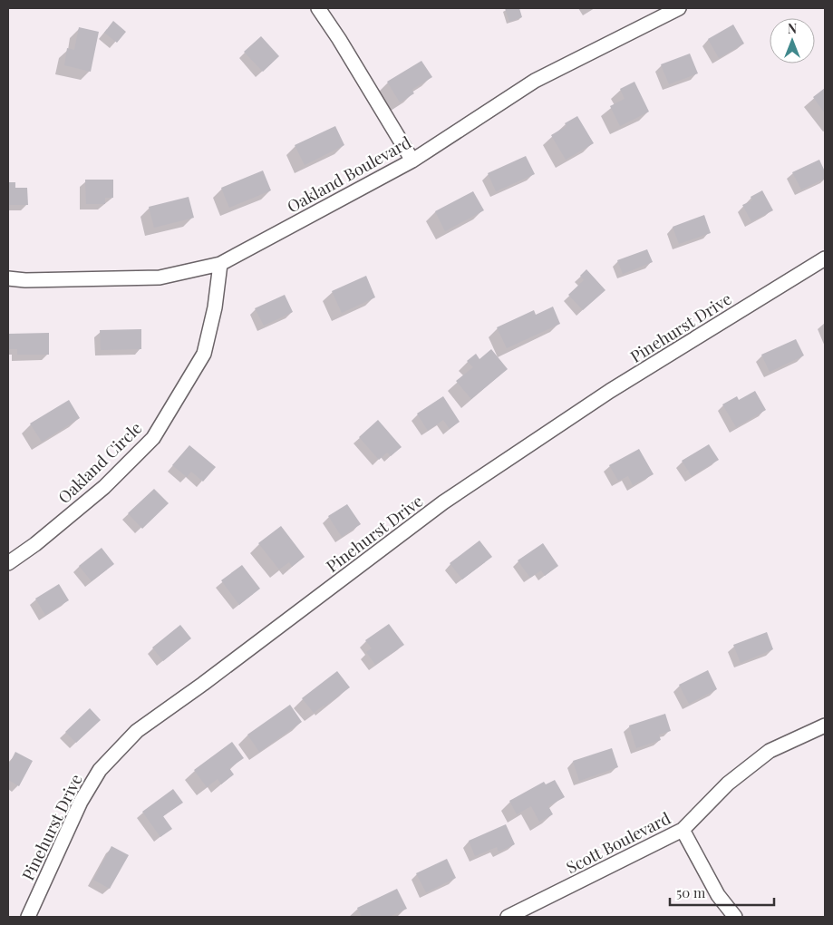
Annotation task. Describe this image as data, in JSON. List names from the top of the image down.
{
  "streets": {
    "street": [
      "Oakland Boulevard",
      "Pinehurst Drive",
      "Oakland Circle",
      "Scott Boulevard"
    ]
  },
  "crossings": [
    ["Oakland Boulevard", "Oakland Circle"]
  ],
  "scale_bar": "50 m",
  "north": "top"
}
